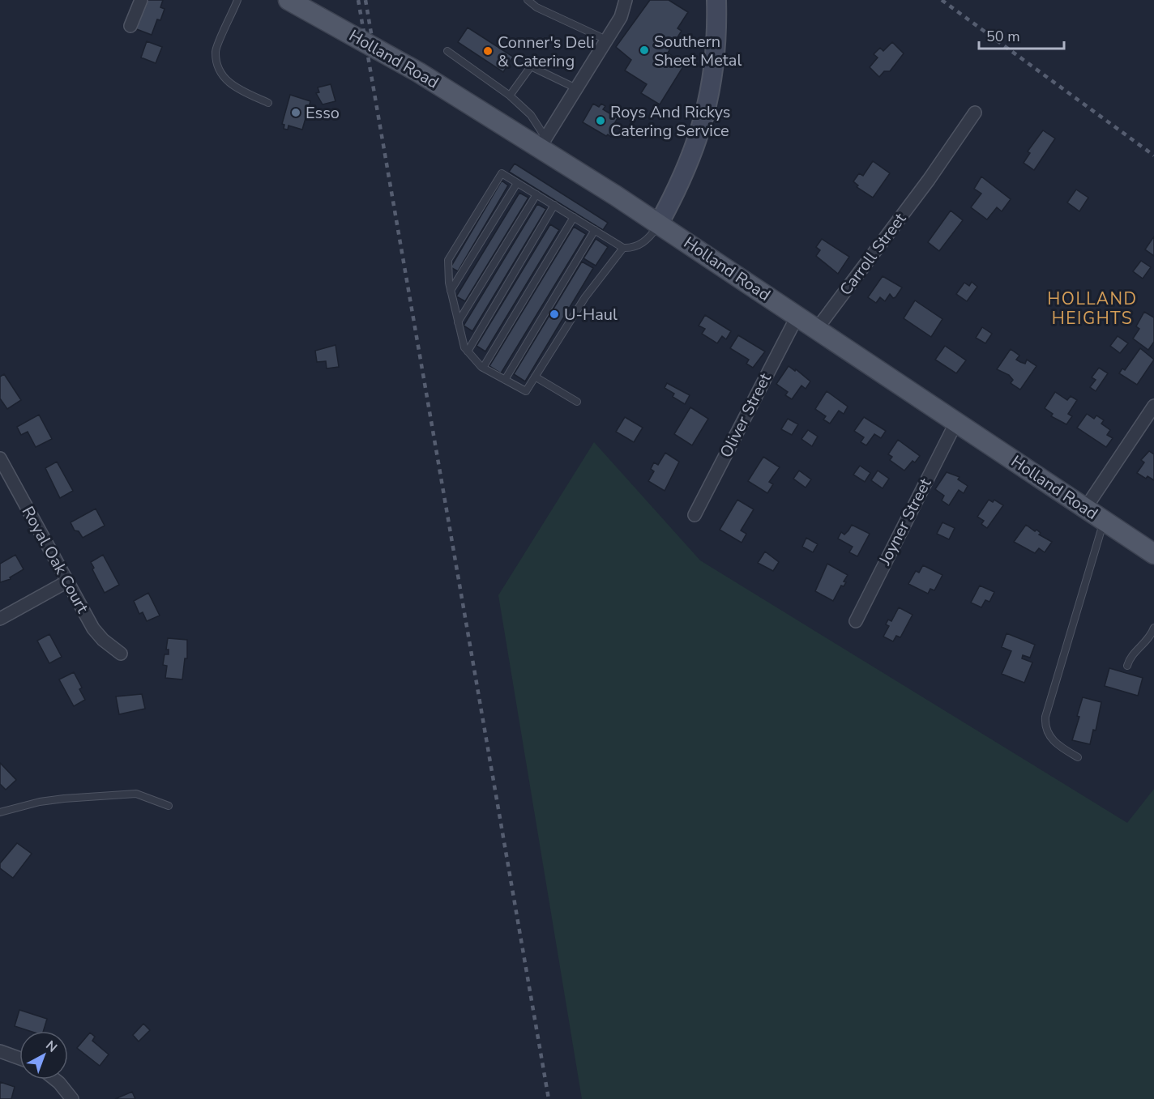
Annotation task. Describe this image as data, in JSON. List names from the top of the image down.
{
  "streets": {
    "main road": ["Holland Road"],
    "street": [
      "Carroll Street",
      "Oliver Street",
      "Joyner Street",
      "Royal Oak Court"
    ]
  },
  "crossings": [
    ["Holland Road", "Carroll Street"],
    ["Holland Road", "Oliver Street"],
    ["Holland Road", "Joyner Street"]
  ],
  "districts": ["HOLLAND HEIGHTS"],
  "places": [
    "Southern Sheet Metal",
    "Conner's Deli & Catering",
    "Esso",
    "Roys And Rickys Catering Service",
    "U-Haul"
  ],
  "scale_bar": "50 m",
  "north": "top right"
}
